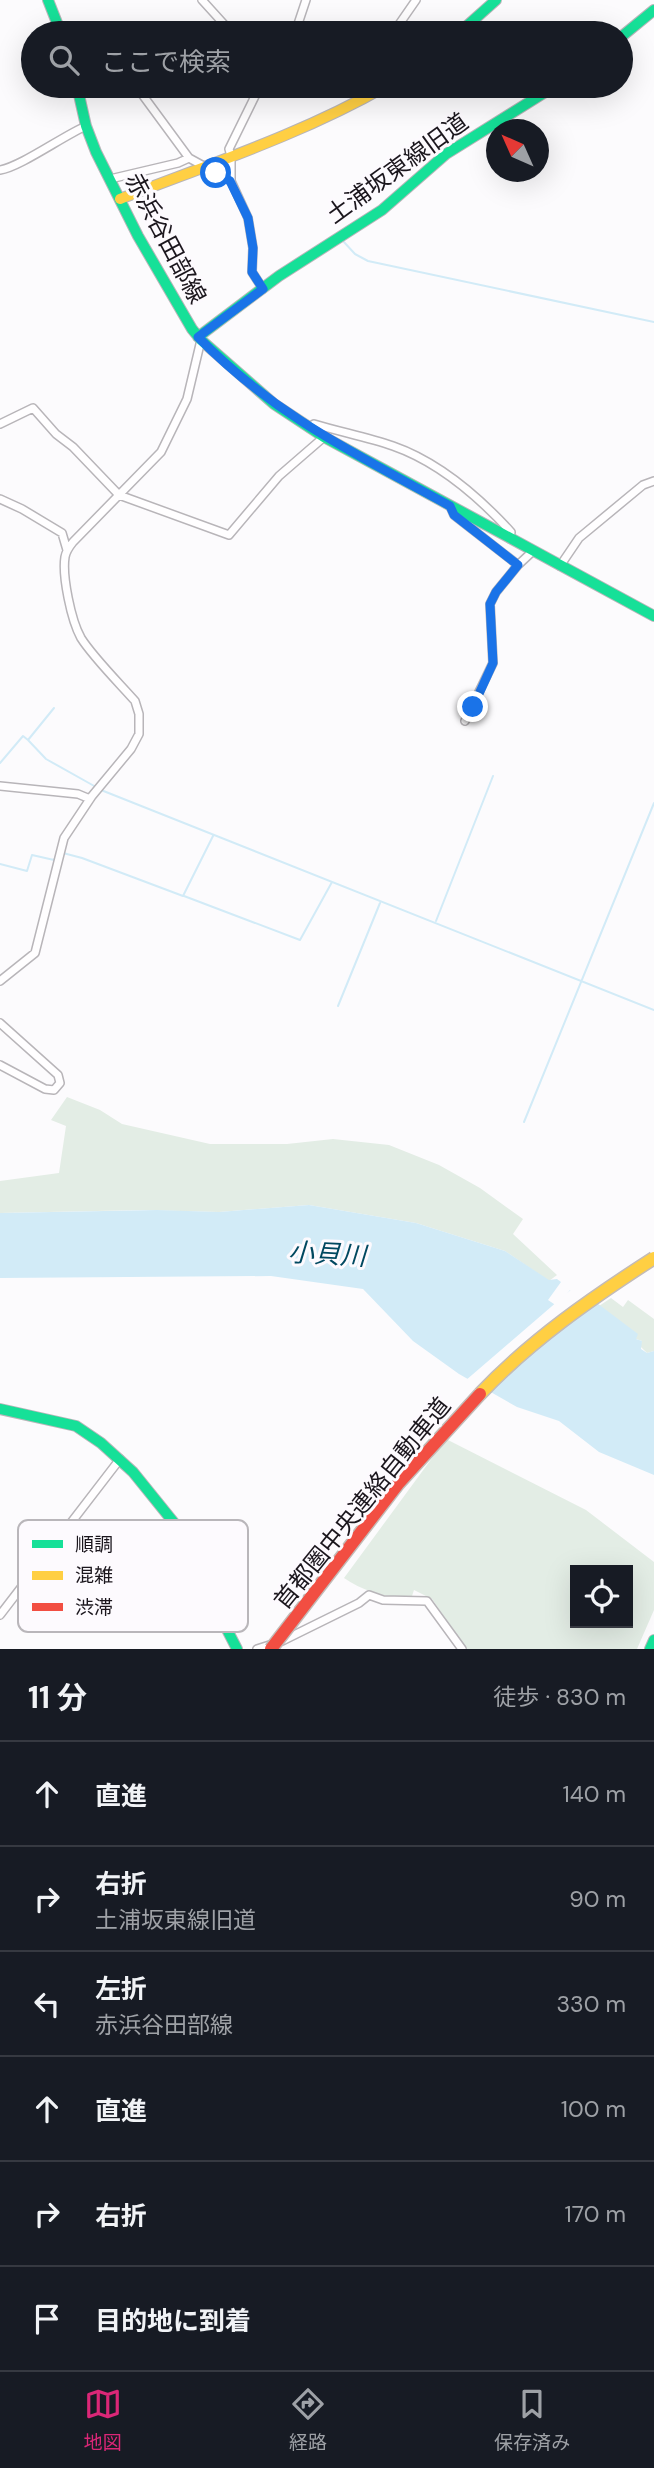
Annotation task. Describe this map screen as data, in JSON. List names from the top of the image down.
{
  "streets": {
    "main road": ["土浦坂東線旧道", "赤浜谷田部線", "首都圏中央連絡自動車道"]
  },
  "crossings": [
    ["土浦坂東線旧道", "赤浜谷田部線"]
  ],
  "water": ["小貝川"],
  "legend": ["順調", "混雑", "渋滞"],
  "north": "top left",
  "page": {
    "search": "ここで検索",
    "heading": ["11 分", "徒歩 · 830 m"],
    "list": [
      ["直進", "140 m"],
      ["右折", "土浦坂東線旧道", "90 m"],
      ["左折", "赤浜谷田部線", "330 m"],
      ["直進", "100 m"],
      ["右折", "170 m"],
      "目的地に到着"
    ],
    "nav": ["地図", "経路", "保存済み"]
  }
}
